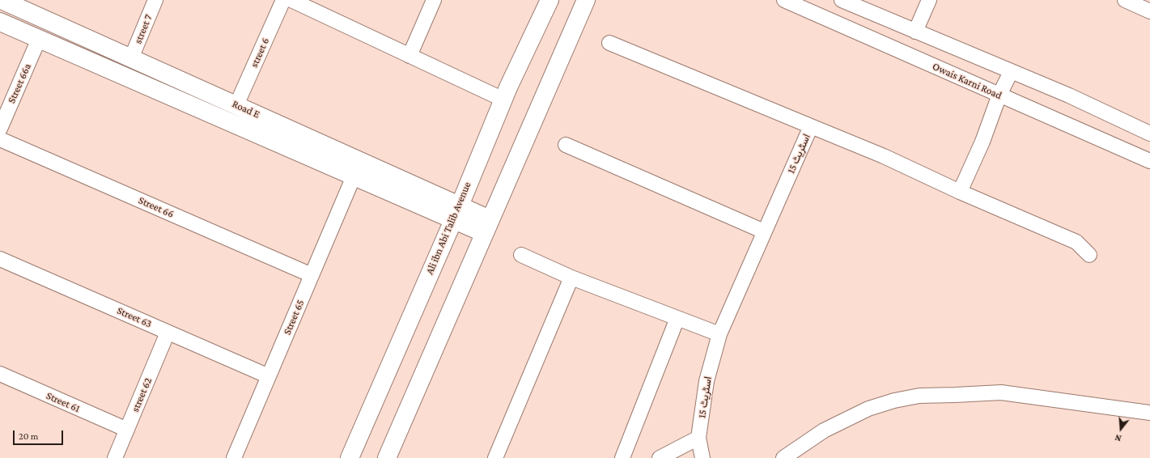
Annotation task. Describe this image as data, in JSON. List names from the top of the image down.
{
  "streets": {
    "street": [
      "street 7",
      "street 6",
      "Owais Karni Road",
      "Street 66a",
      "Road E",
      "اسٹریٹ 15",
      "Street 66",
      "Ali ibn Abi Talib Avenue",
      "Street 63",
      "Street 65",
      "street 62",
      "Street 61"
    ]
  },
  "crossings": [
    ["street 7", "Road E"],
    ["street 6", "Road E"],
    ["Street 66a", "Road E"],
    ["Road E", "Ali ibn Abi Talib Avenue"],
    ["Road E", "Street 65"],
    ["Street 66", "Street 65"],
    ["Street 63", "Street 65"],
    ["Street 63", "street 62"],
    ["street 62", "Street 61"]
  ],
  "scale_bar": "20 m",
  "north": "bottom"
}
